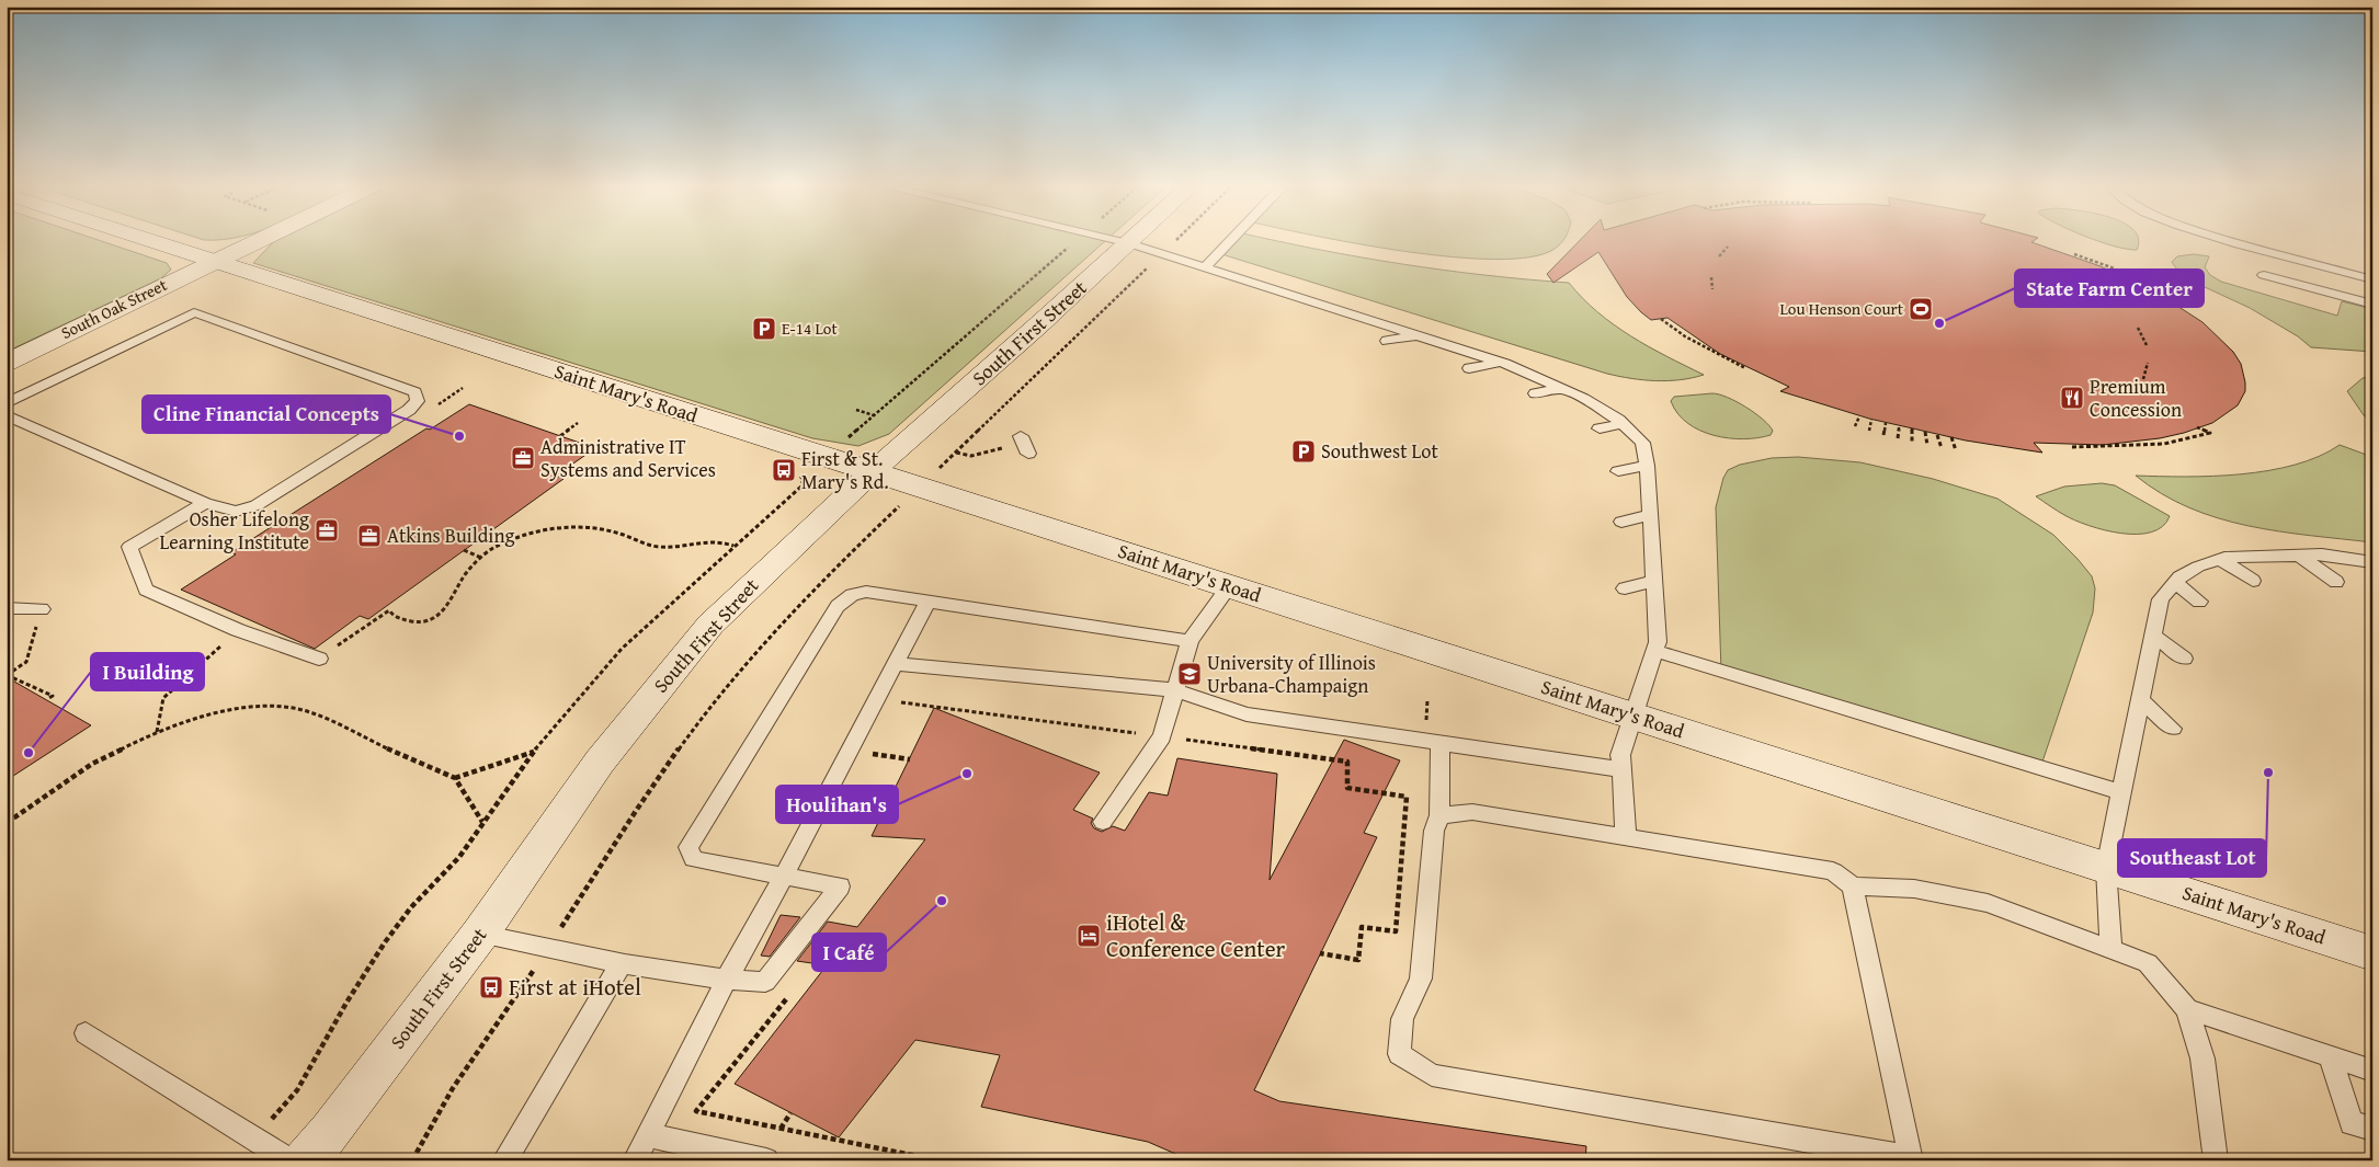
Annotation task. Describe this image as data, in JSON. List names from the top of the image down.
{
  "streets": {
    "main road": ["South Oak Street", "South First Street", "Saint Mary's Road"]
  },
  "crossings": [
    ["South Oak Street", "Saint Mary's Road"],
    ["South First Street", "Saint Mary's Road"]
  ],
  "places": {
    "sports": ["Lou Henson Court"],
    "other": [
      "State Farm Center",
      "Cline Financial Concepts",
      "I Building",
      "Southeast Lot",
      "Houlihan's",
      "I Café"
    ],
    "parking": ["E-14 Lot", "Southwest Lot"],
    "restaurant": ["Premium Concession"],
    "office": ["Administrative IT Systems and Services", "Osher Lifelong Learning Institute", "Atkins Building"],
    "bus stop": ["First & St. Mary's Rd.", "First at iHotel"],
    "school or university": ["University of Illinois Urbana-Champaign"],
    "hotel": ["iHotel & Conference Center"]
  }
}
